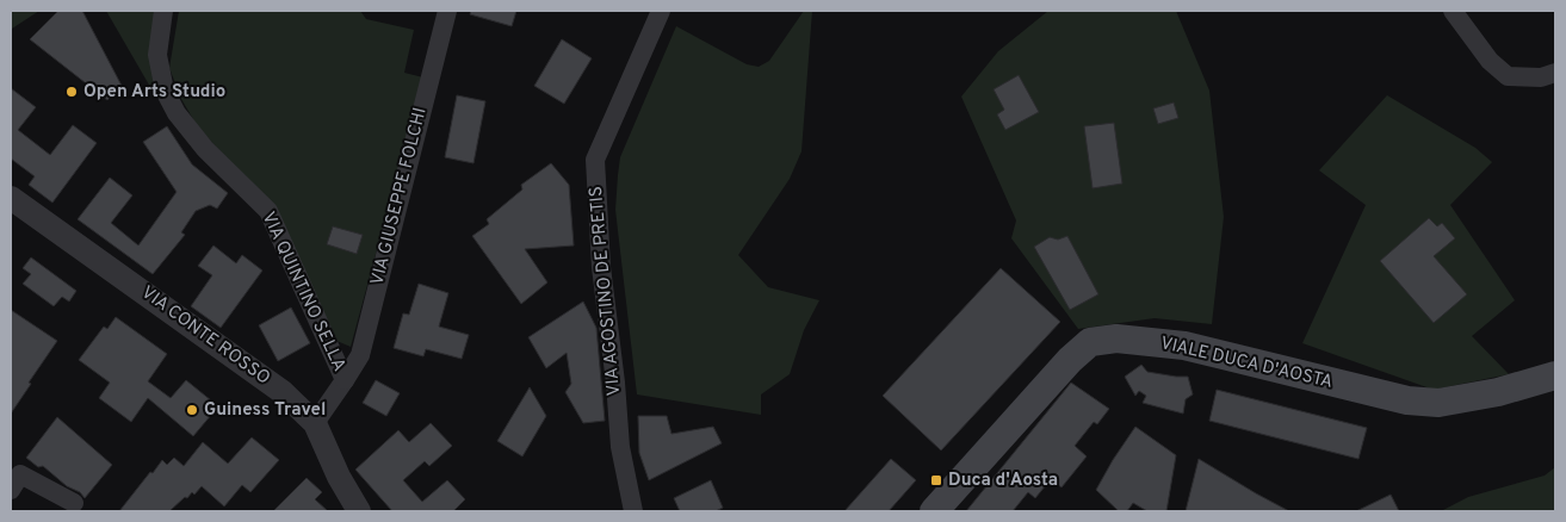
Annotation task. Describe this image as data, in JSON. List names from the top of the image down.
{
  "streets": {
    "main road": ["VIALE DUCA D'AOSTA"],
    "street": [
      "VIA GIUSEPPE FOLCHI",
      "VIA AGOSTINO DE PRETIS",
      "VIA QUINTINO SELLA",
      "VIA CONTE ROSSO"
    ]
  },
  "crossings": [
    ["VIA GIUSEPPE FOLCHI", "VIA QUINTINO SELLA"],
    ["VIA QUINTINO SELLA", "VIA CONTE ROSSO"]
  ],
  "places": {
    "other": ["Open Arts Studio", "Guiness Travel"],
    "transit": ["Duca d'Aosta"]
  }
}
